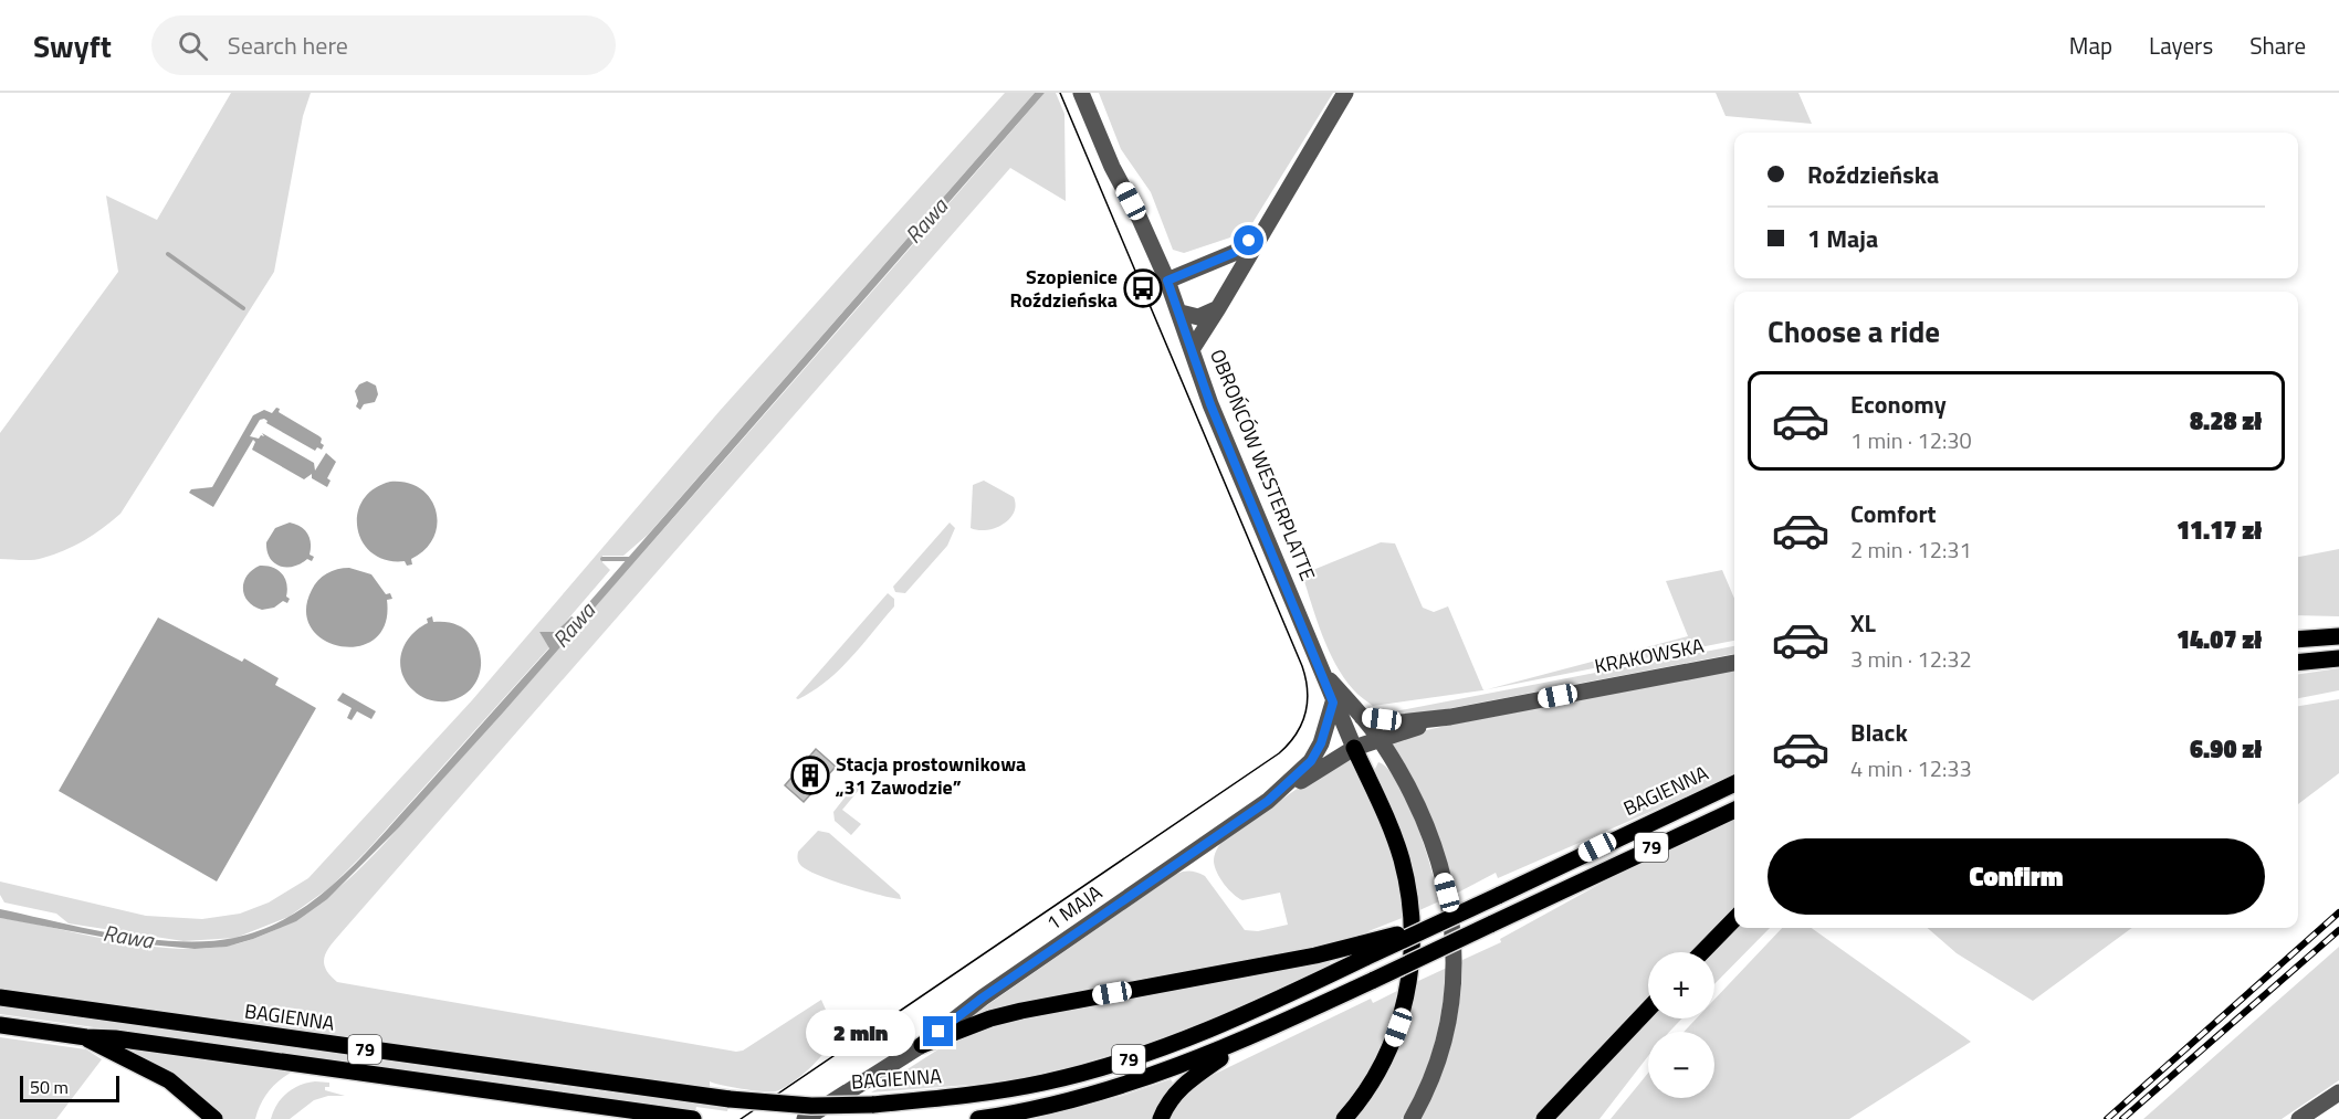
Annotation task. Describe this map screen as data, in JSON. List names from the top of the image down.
{
  "streets": {
    "main road": ["BAGIENNA", "79"],
    "street": ["OBROŃCÓW WESTERPLATTE", "KRAKOWSKA", "1 MAJA"]
  },
  "crossings": [
    ["OBROŃCÓW WESTERPLATTE", "KRAKOWSKA"],
    ["OBROŃCÓW WESTERPLATTE", "1 MAJA"],
    ["KRAKOWSKA", "1 MAJA"]
  ],
  "water": ["Rawa"],
  "places": {
    "bus stop": ["Szopienice Roździeńska"],
    "building": ["Stacja prostownikowa „31 Zawodzie”"]
  },
  "scale_bar": "50 m",
  "page": {
    "header": "Swyft",
    "search": "Search here",
    "nav": ["Map", "Layers", "Share"],
    "banner": ["Roździeńska", "1 Maja"],
    "heading": "Choose a ride",
    "list": [
      {
        "name": "Economy",
        "note": "1 min · 12:30",
        "value": "8.28 zł"
      },
      {
        "name": "Comfort",
        "note": "2 min · 12:31",
        "value": "11.17 zł"
      },
      {
        "name": "XL",
        "note": "3 min · 12:32",
        "value": "14.07 zł"
      },
      {
        "name": "Black",
        "note": "4 min · 12:33",
        "value": "6.90 zł"
      }
    ],
    "buttons": "Confirm",
    "map_buttons": ["+", "−"],
    "bubble": "2 min",
    "scale": "50 m"
  }
}
